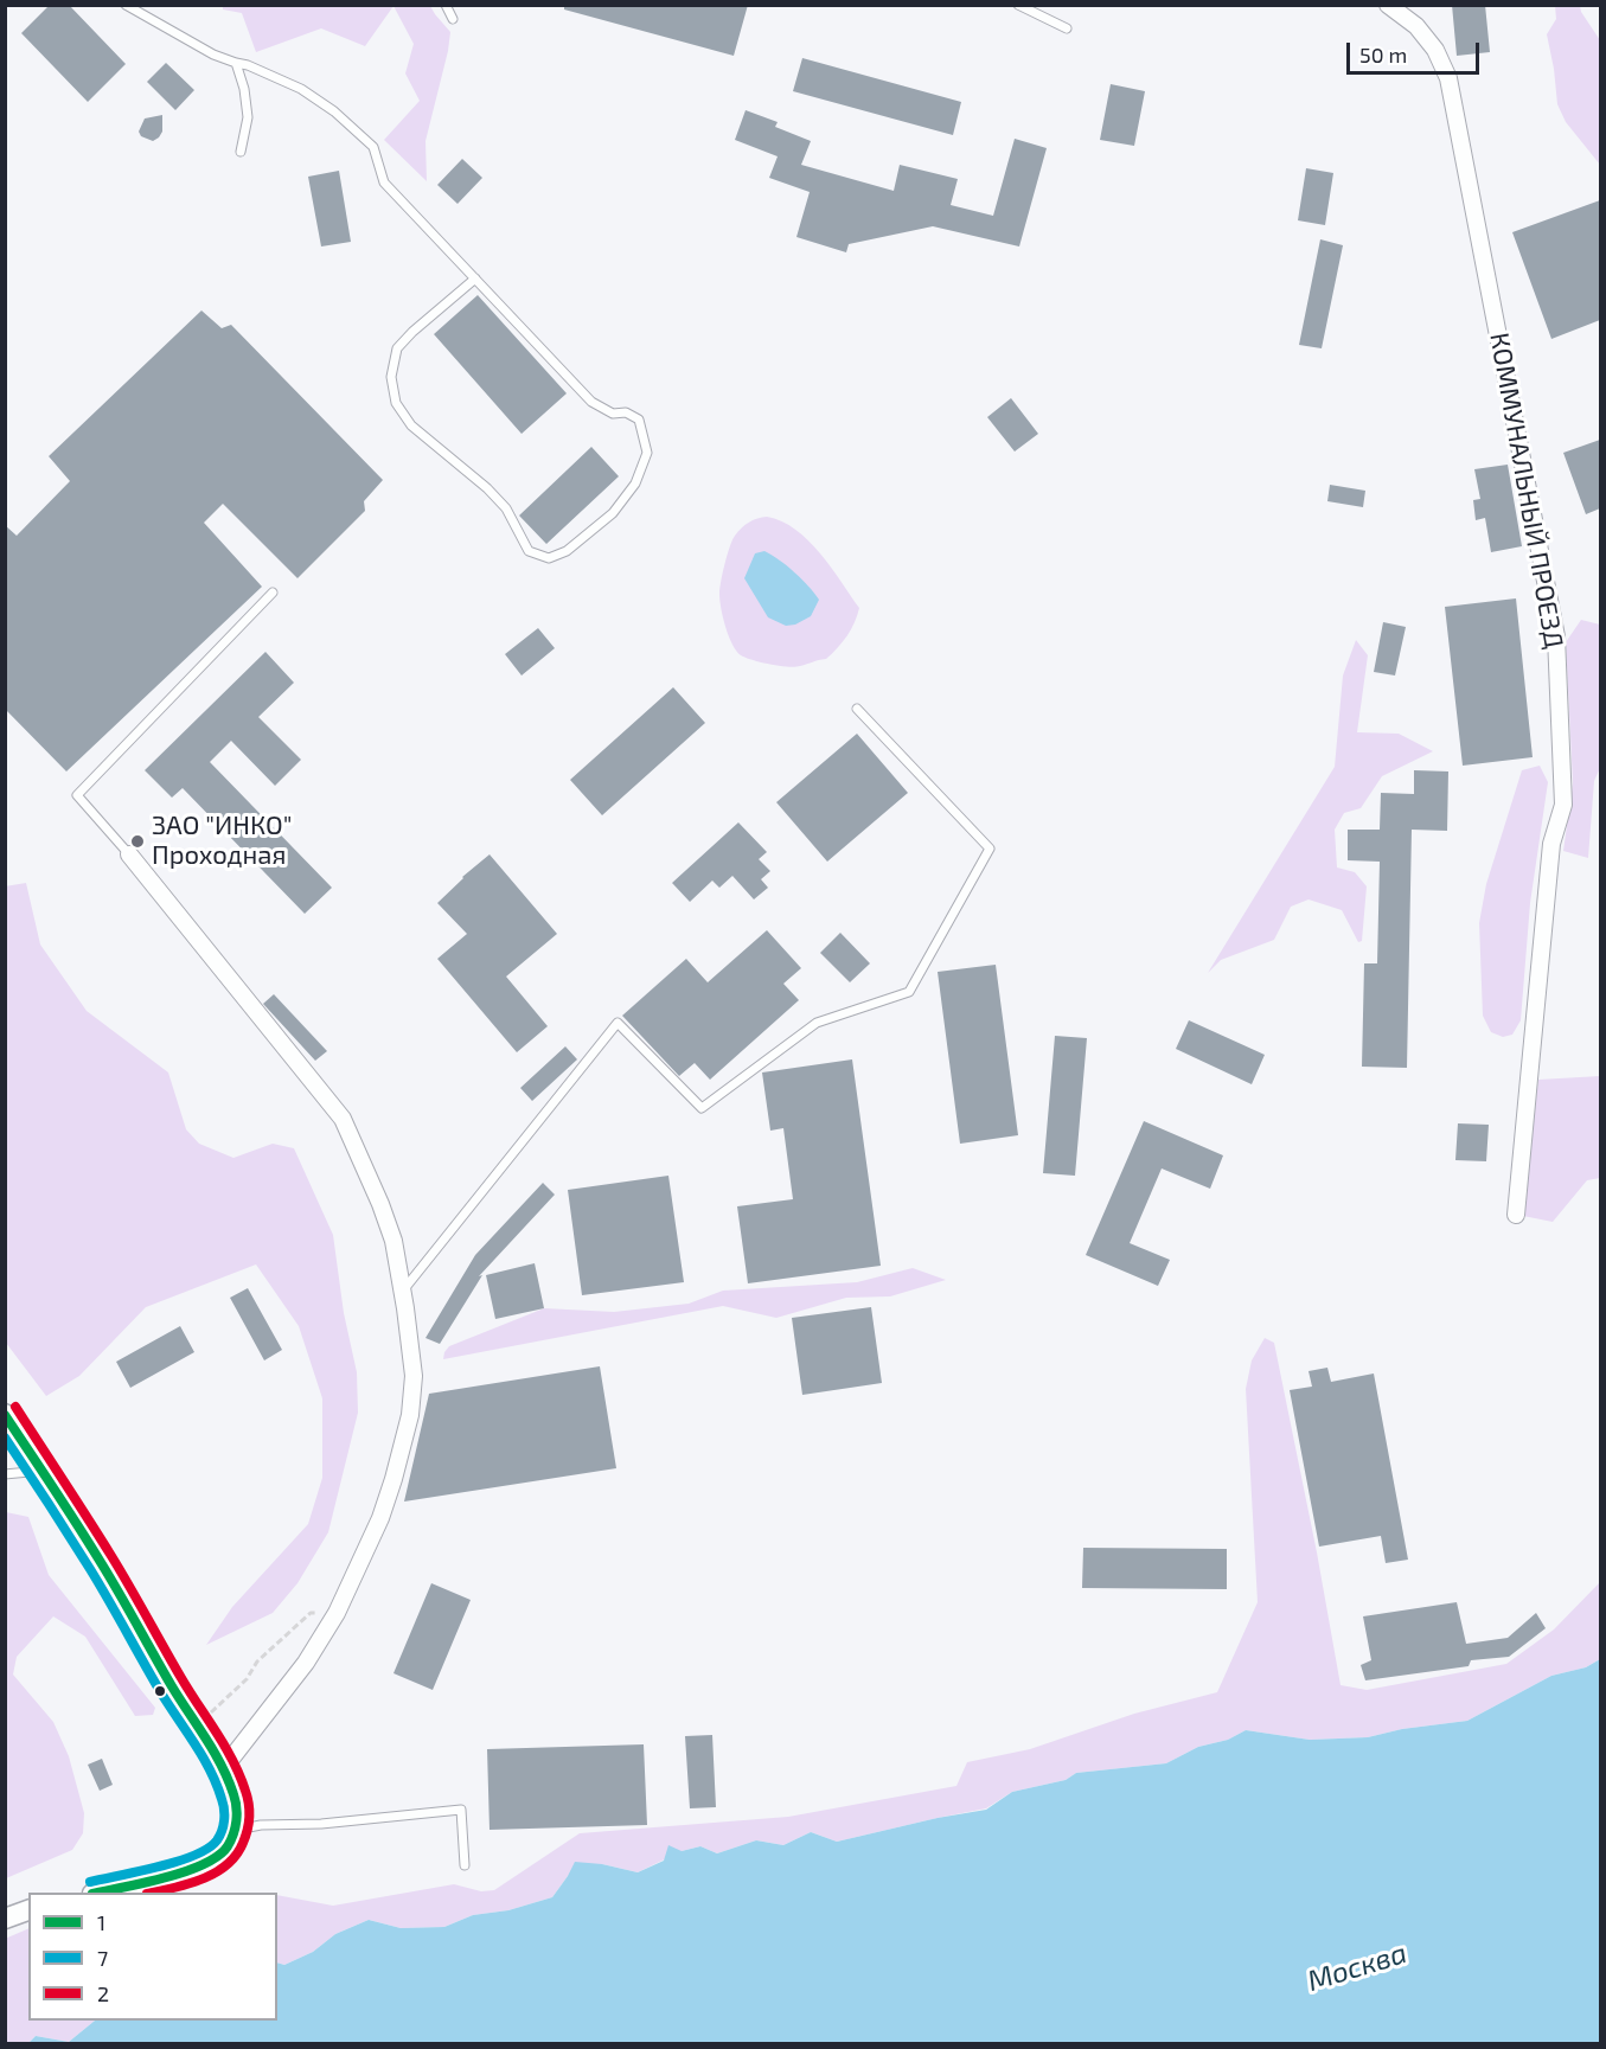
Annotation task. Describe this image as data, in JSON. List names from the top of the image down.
{
  "streets": {
    "street": ["КОММУНАЛЬНЫЙ ПРОЕЗД"]
  },
  "water": ["Москва"],
  "places": ["ЗАО \"ИНКО\" Проходная"],
  "lines": ["transit line 2", "transit line 1", "transit line 7"],
  "legend": ["1", "7", "2"],
  "scale_bar": "50 m"
}
